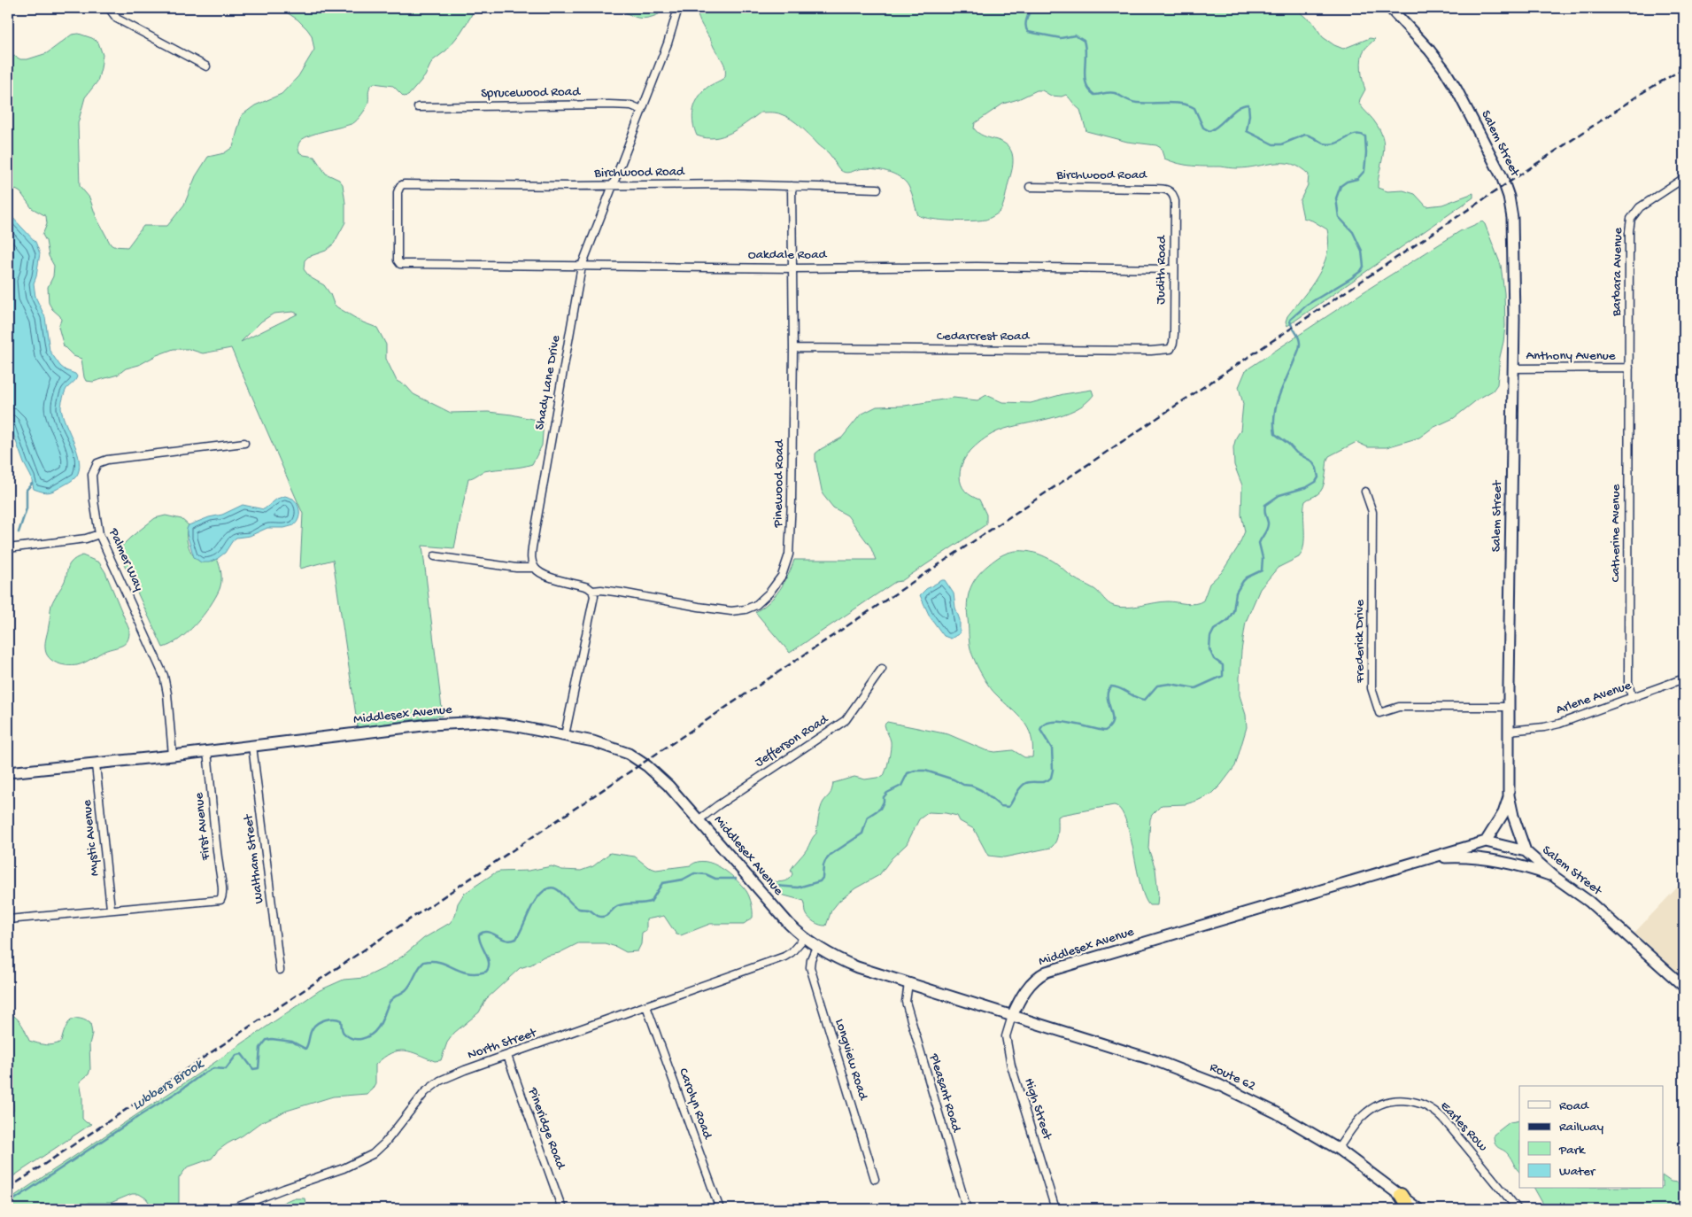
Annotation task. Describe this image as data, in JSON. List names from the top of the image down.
{
  "streets": {
    "street": [
      "Sprucewood Road",
      "Salem Street",
      "Birchwood Road",
      "Oakdale Road",
      "Judith Road",
      "Barbara Avenue",
      "Cedarcrest Road",
      "Anthony Avenue",
      "Shady Lane Drive",
      "Pinewood Road",
      "Catherine Avenue",
      "Palmer Way",
      "Frederick Drive",
      "Arlene Avenue",
      "Middlesex Avenue",
      "Jefferson Road",
      "First Avenue",
      "Mystic Avenue",
      "Waltham Street",
      "North Street",
      "Longview Road",
      "Route 62",
      "Pleasant Road",
      "Carolyn Road",
      "High Street",
      "Earles Row",
      "Pineridge Road"
    ]
  },
  "crossings": [
    ["Sprucewood Road", "Shady Lane Drive"],
    ["Salem Street", "Anthony Avenue"],
    ["Salem Street", "Frederick Drive"],
    ["Salem Street", "Arlene Avenue"],
    ["Salem Street", "Middlesex Avenue"],
    ["Birchwood Road", "Oakdale Road"],
    ["Birchwood Road", "Judith Road"],
    ["Birchwood Road", "Shady Lane Drive"],
    ["Birchwood Road", "Pinewood Road"],
    ["Oakdale Road", "Judith Road"],
    ["Oakdale Road", "Shady Lane Drive"],
    ["Oakdale Road", "Pinewood Road"],
    ["Judith Road", "Cedarcrest Road"],
    ["Barbara Avenue", "Anthony Avenue"],
    ["Barbara Avenue", "Catherine Avenue"],
    ["Cedarcrest Road", "Pinewood Road"],
    ["Anthony Avenue", "Catherine Avenue"],
    ["Catherine Avenue", "Arlene Avenue"],
    ["Palmer Way", "Middlesex Avenue"],
    ["Middlesex Avenue", "Jefferson Road"],
    ["Middlesex Avenue", "First Avenue"],
    ["Middlesex Avenue", "Mystic Avenue"],
    ["Middlesex Avenue", "Waltham Street"],
    ["Middlesex Avenue", "North Street"],
    ["Middlesex Avenue", "Longview Road"],
    ["Middlesex Avenue", "Route 62"],
    ["Middlesex Avenue", "Pleasant Road"],
    ["Middlesex Avenue", "High Street"],
    ["First Avenue", "Mystic Avenue"],
    ["North Street", "Carolyn Road"],
    ["North Street", "Pineridge Road"],
    ["Route 62", "High Street"],
    ["Route 62", "Earles Row"]
  ],
  "water": ["Lubbers Brook"],
  "legend": [
    "Road",
    "Railway",
    "Park",
    "Water"
  ]
}
